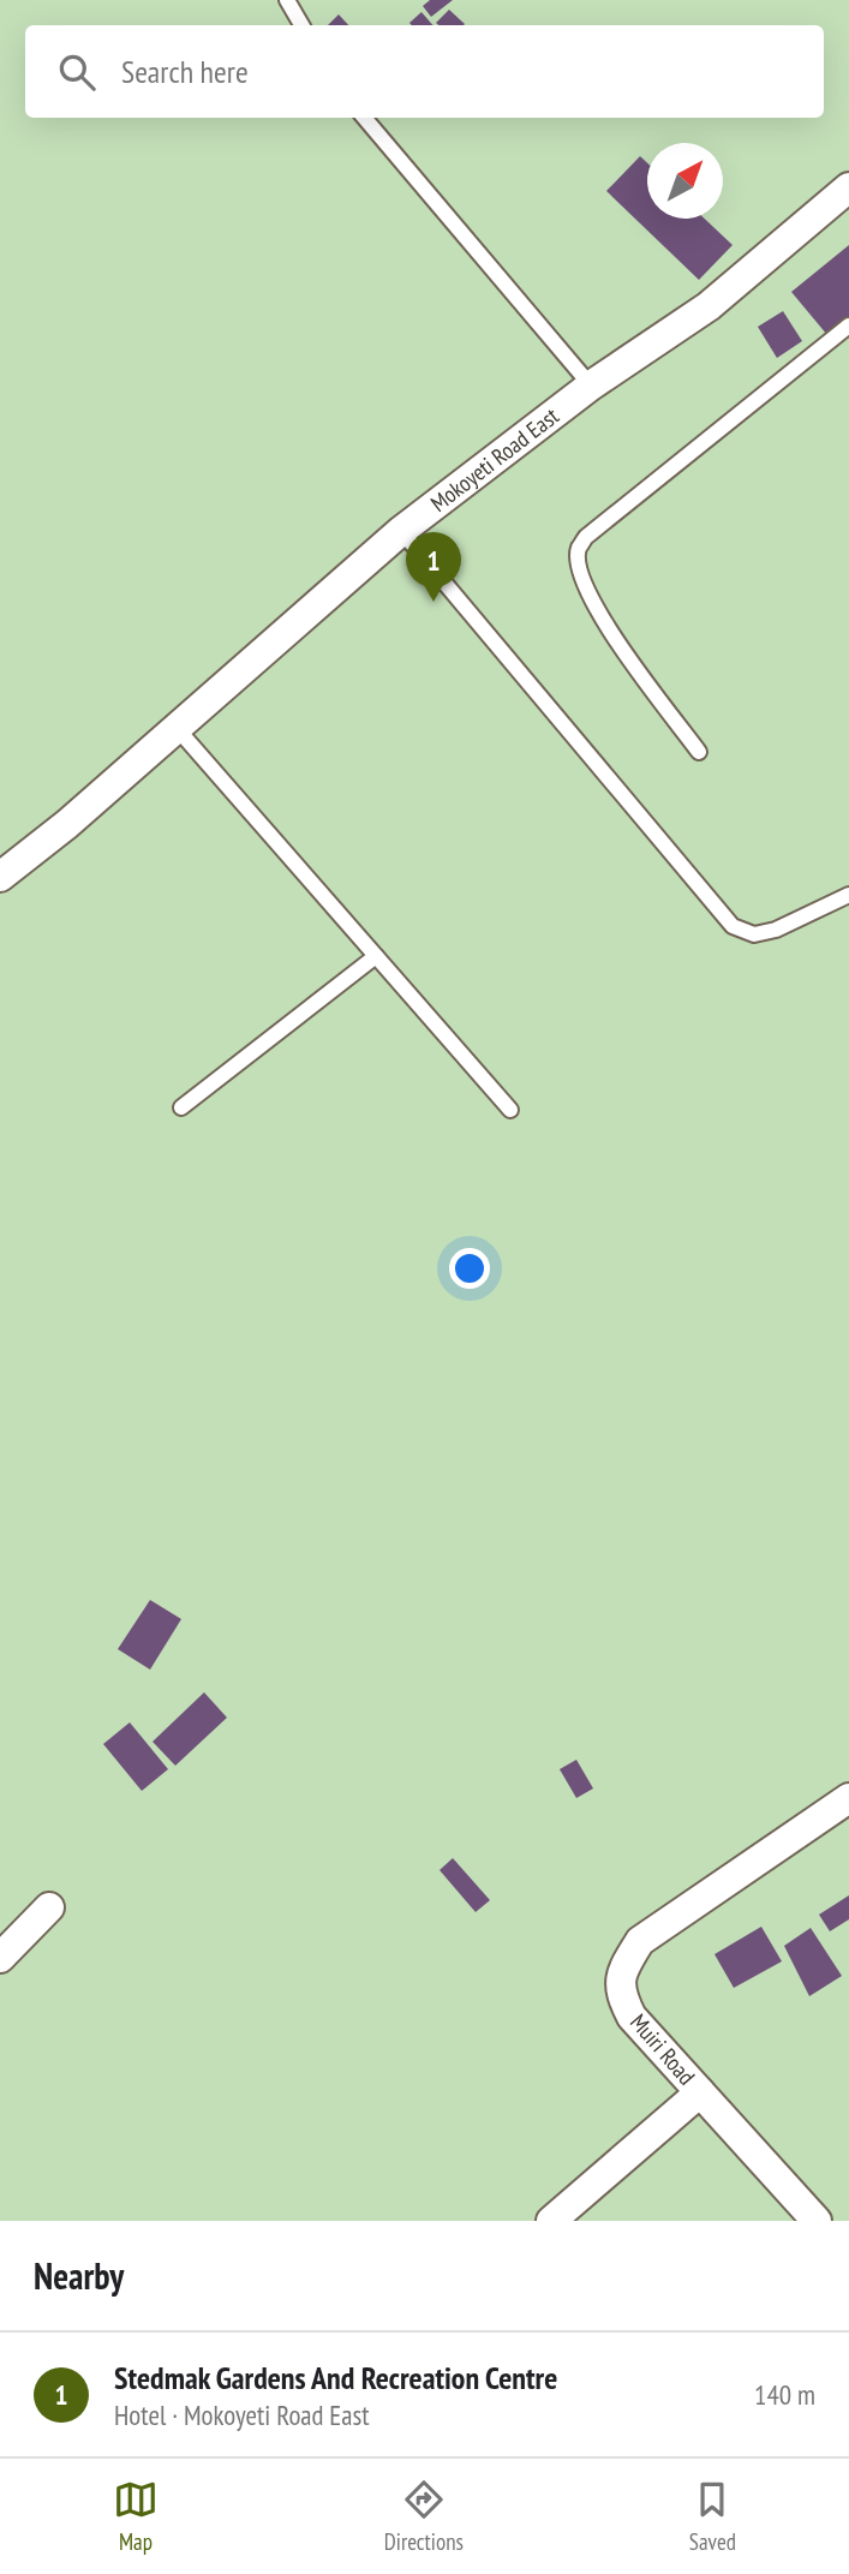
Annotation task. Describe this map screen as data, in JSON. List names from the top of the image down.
{
  "streets": {
    "street": ["Mokoyeti Road East", "Muiri Road"]
  },
  "north": "top right",
  "page": {
    "search": "Search here",
    "pins": "1",
    "heading": "Nearby",
    "list": [
      {
        "mark": "1",
        "name": "Stedmak Gardens And Recreation Centre",
        "note": "Hotel · Mokoyeti Road East",
        "value": "140 m"
      }
    ],
    "nav": ["Map", "Directions", "Saved"]
  }
}
